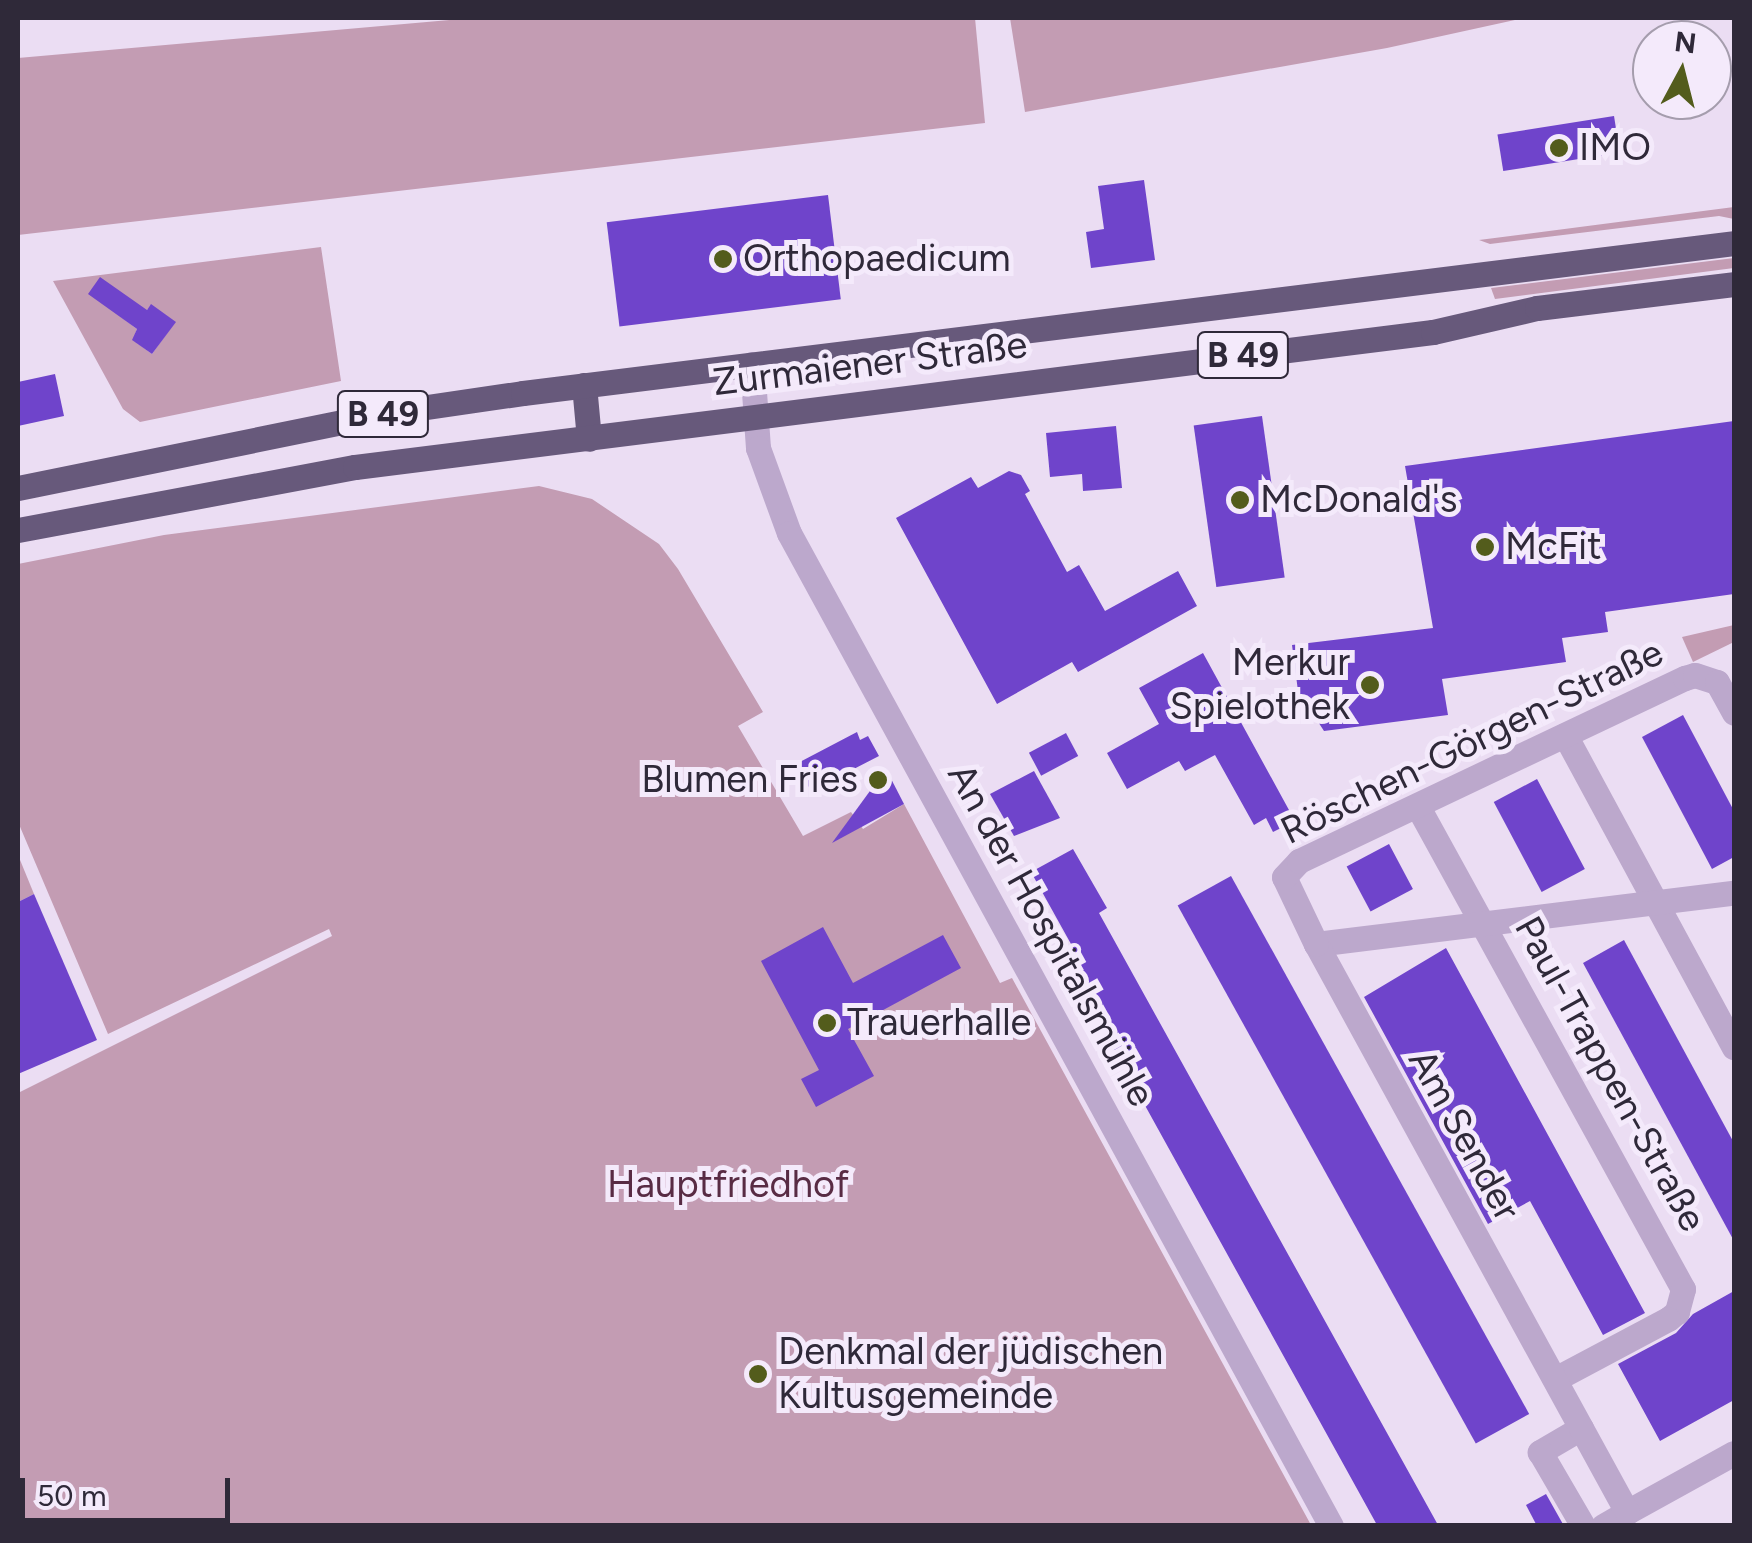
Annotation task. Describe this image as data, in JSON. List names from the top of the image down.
{
  "streets": {
    "main road": ["B 49", "Zurmaiener Straße"],
    "street": [
      "Röschen-Görgen-Straße",
      "An der Hospitalsmühle",
      "Paul-Trappen-Straße",
      "Am Sender"
    ]
  },
  "crossings": [
    ["Zurmaiener Straße", "An der Hospitalsmühle"],
    ["Röschen-Görgen-Straße", "Paul-Trappen-Straße"],
    ["Röschen-Görgen-Straße", "Am Sender"],
    ["Paul-Trappen-Straße", "Am Sender"]
  ],
  "parks": ["Hauptfriedhof"],
  "places": [
    "IMO",
    "Orthopaedicum",
    "McDonald's",
    "McFit",
    "Merkur Spielothek",
    "Blumen Fries",
    "Trauerhalle",
    "Denkmal der jüdischen Kultusgemeinde"
  ],
  "scale_bar": "50 m",
  "north": "top"
}
